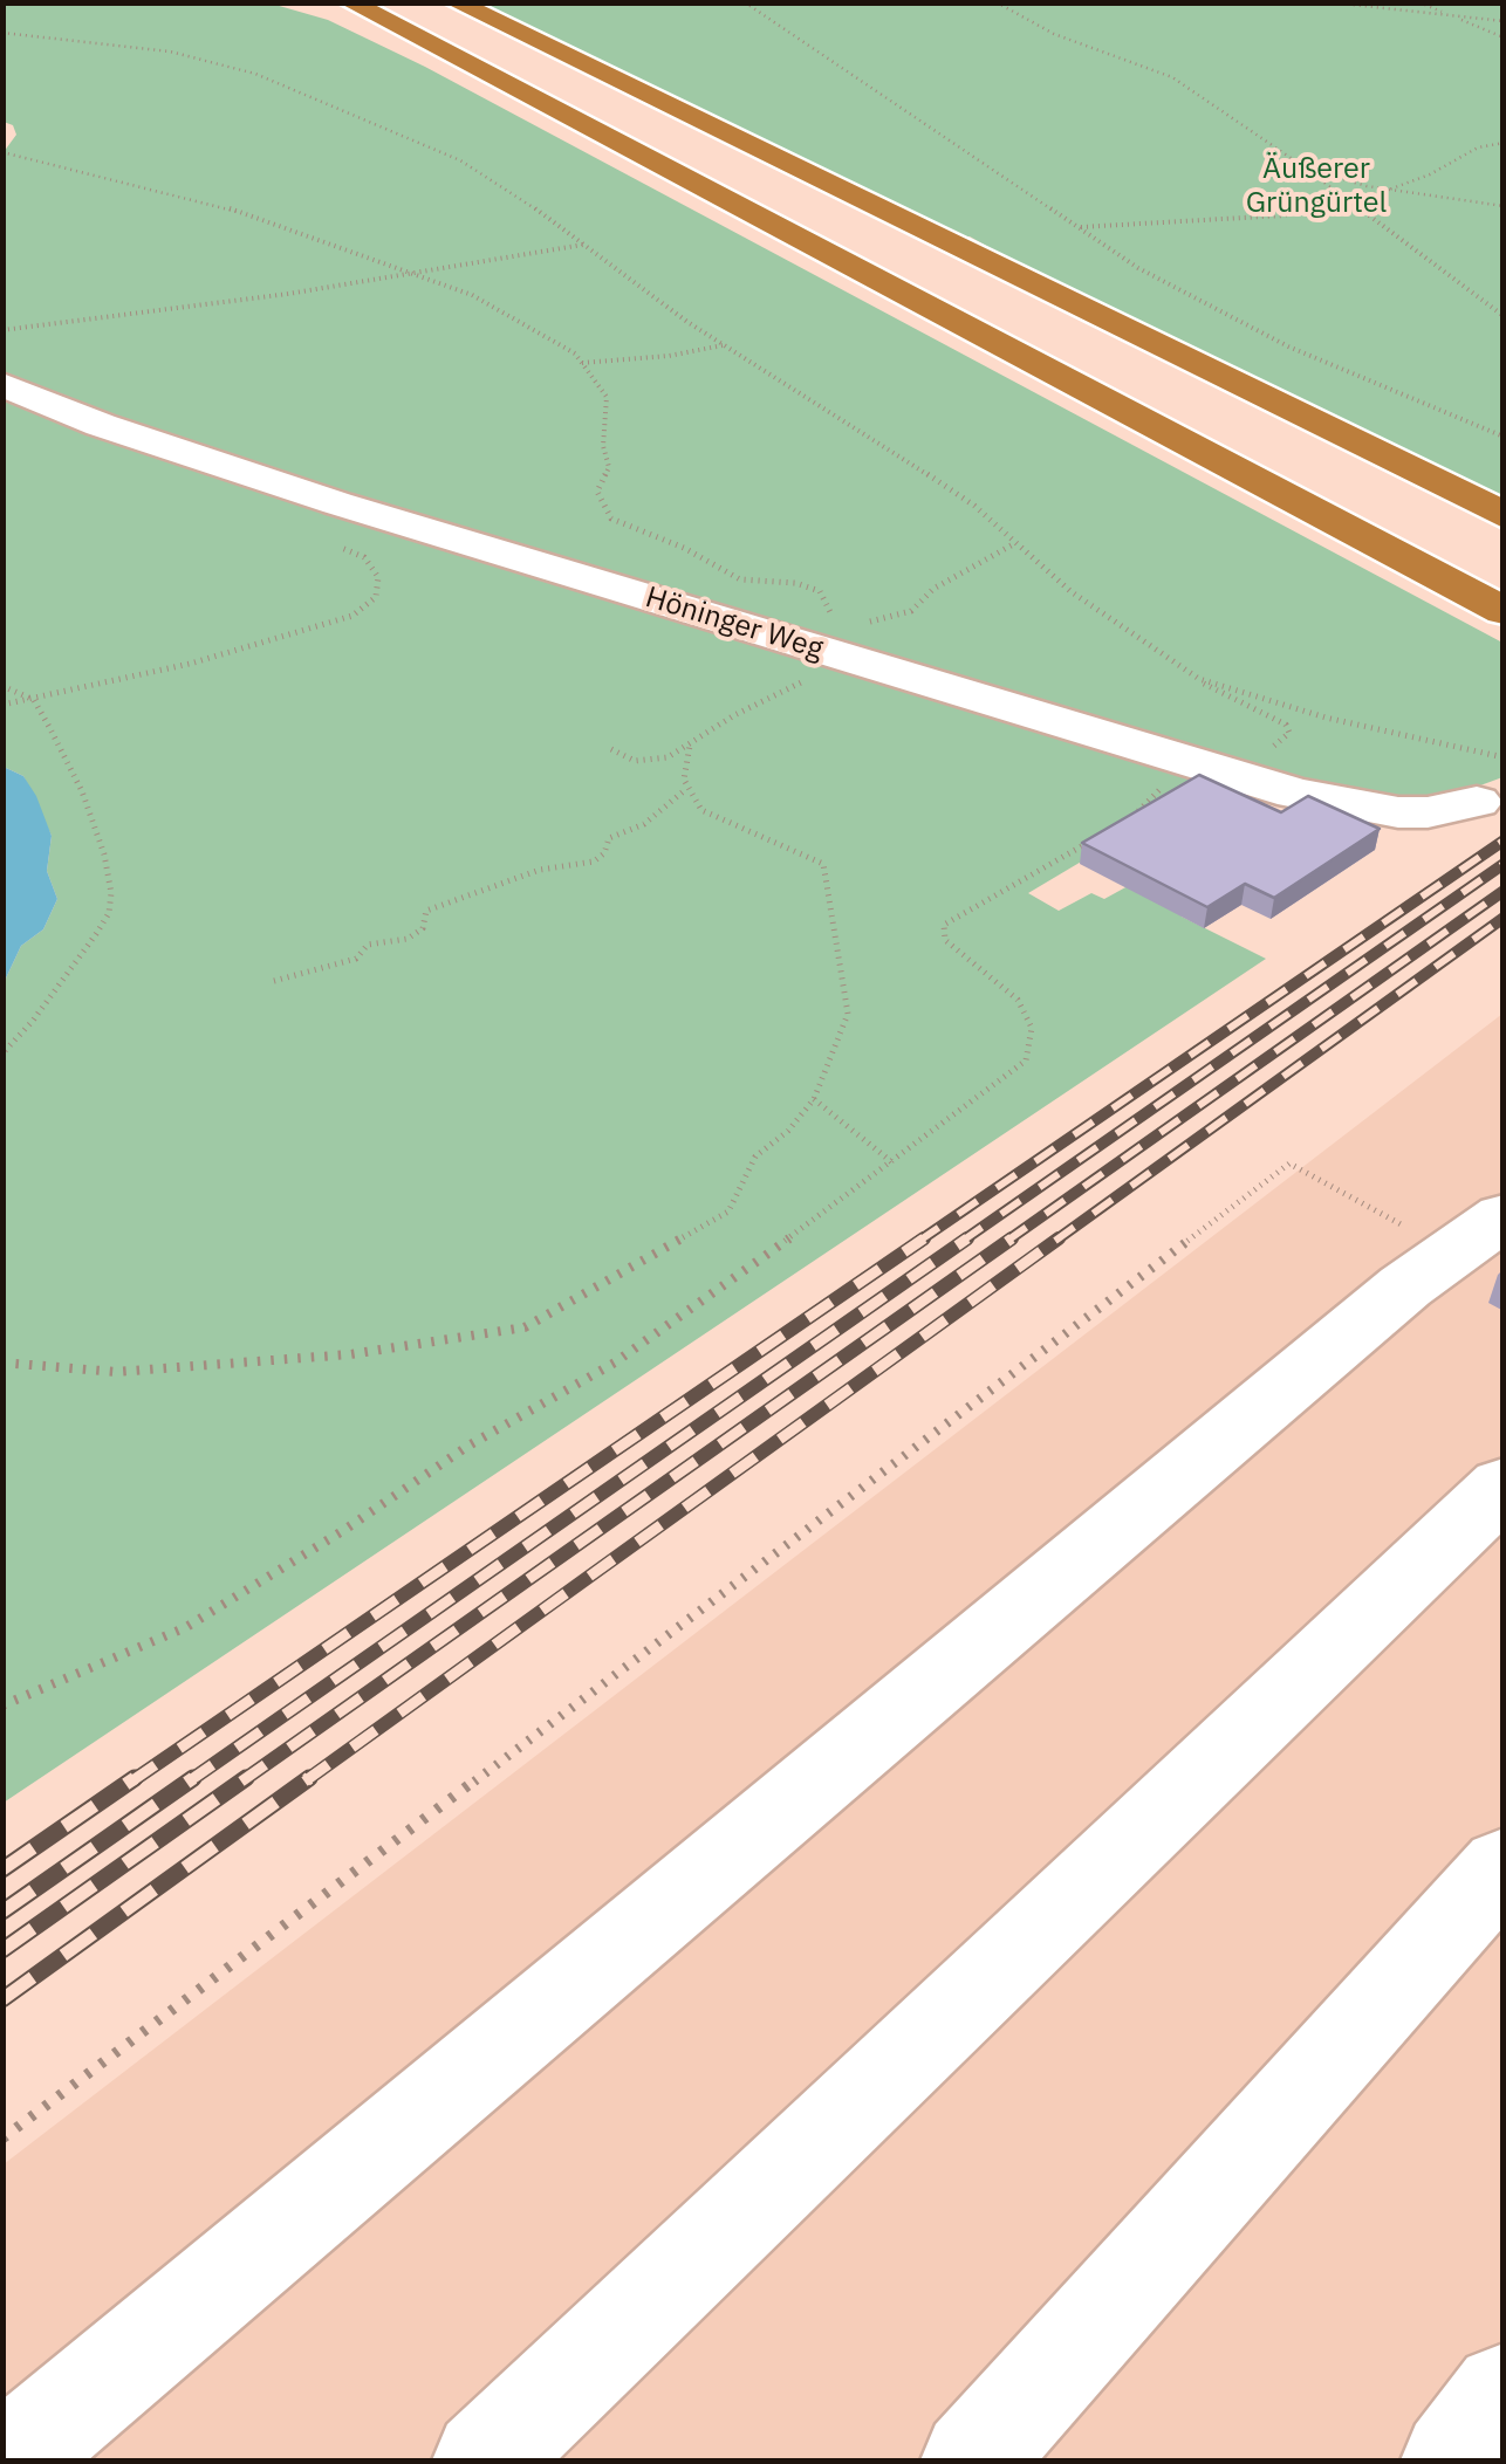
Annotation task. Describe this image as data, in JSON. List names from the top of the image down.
{
  "streets": {
    "street": ["Höninger Weg"]
  },
  "parks": ["Äußerer Grüngürtel"]
}
